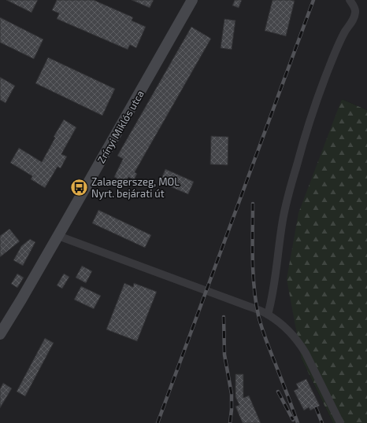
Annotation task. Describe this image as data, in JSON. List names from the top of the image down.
{
  "streets": {
    "main road": ["Zrínyi Miklós utca"]
  },
  "places": {
    "bus stop": ["Zalaegerszeg, MOL Nyrt. bejárati út"]
  }
}
